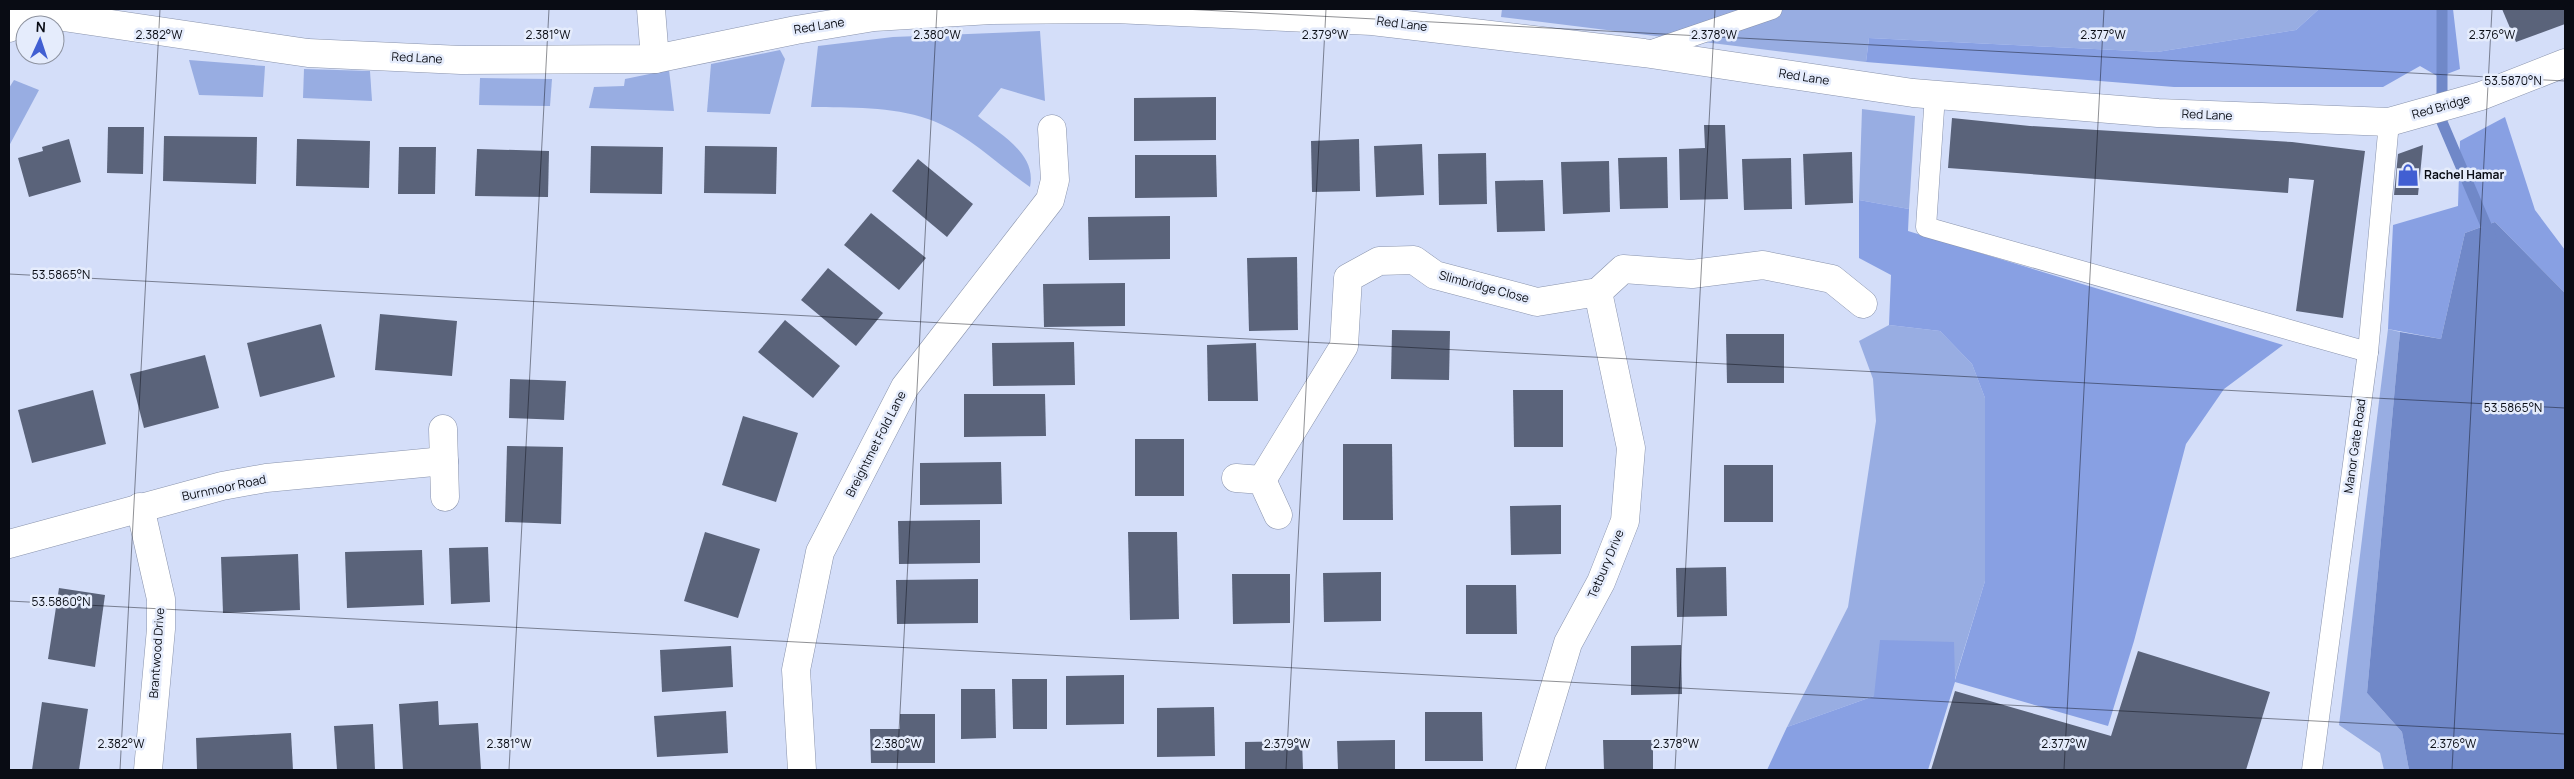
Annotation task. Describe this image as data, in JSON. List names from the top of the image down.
{
  "streets": {
    "street": [
      "Red Lane",
      "Red Bridge",
      "Slimbridge Close",
      "Breightmet Fold Lane",
      "Burnmoor Road",
      "Tetbury Drive",
      "Brantwood Drive"
    ],
    "lane": ["Manor Gate Road"]
  },
  "crossings": [
    ["Red Lane", "Red Bridge"],
    ["Red Lane", "Manor Gate Road"],
    ["Red Bridge", "Manor Gate Road"],
    ["Slimbridge Close", "Tetbury Drive"],
    ["Burnmoor Road", "Brantwood Drive"]
  ],
  "places": {
    "shop": ["Rachel Hamar"]
  },
  "north": "top",
  "coordinates": [
    "2.382°W",
    "2.381°W",
    "2.380°W",
    "2.379°W",
    "2.378°W",
    "2.377°W",
    "2.376°W",
    "53.5870°N",
    "53.5865°N",
    "53.5860°N"
  ]
}
